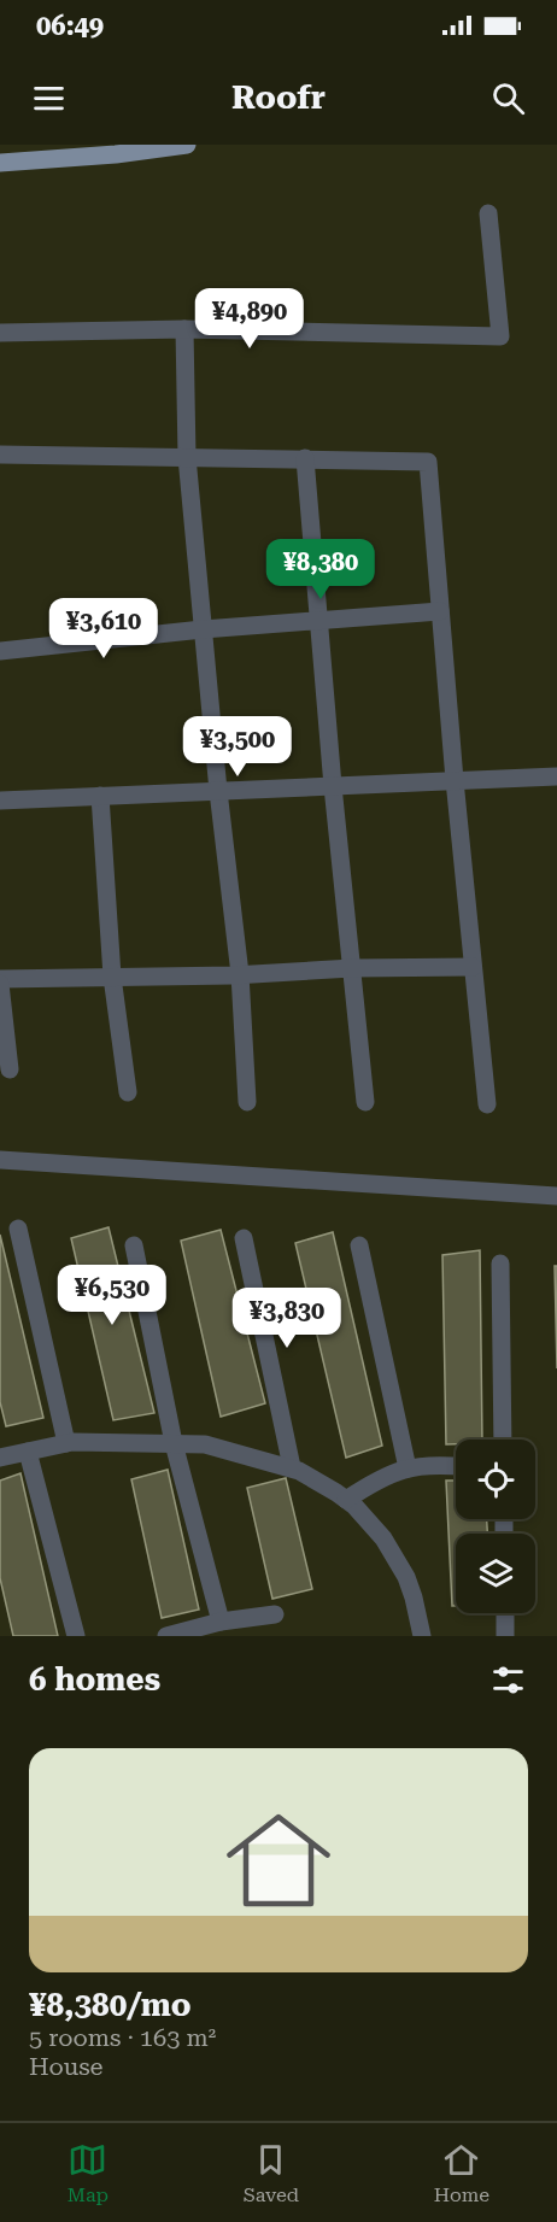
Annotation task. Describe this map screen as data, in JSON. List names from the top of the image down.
{
  "page": {
    "status": "06:49",
    "header": "Roofr",
    "price": [
      "¥4,890",
      "¥8,380",
      "¥3,610",
      "¥3,500",
      "¥6,530",
      "¥3,830"
    ],
    "heading": "6 homes",
    "list": [
      {
        "name": "¥8,380/mo",
        "note": "5 rooms · 163 m² · House"
      }
    ],
    "tabs": ["Map", "Saved", "Home"]
  }
}
